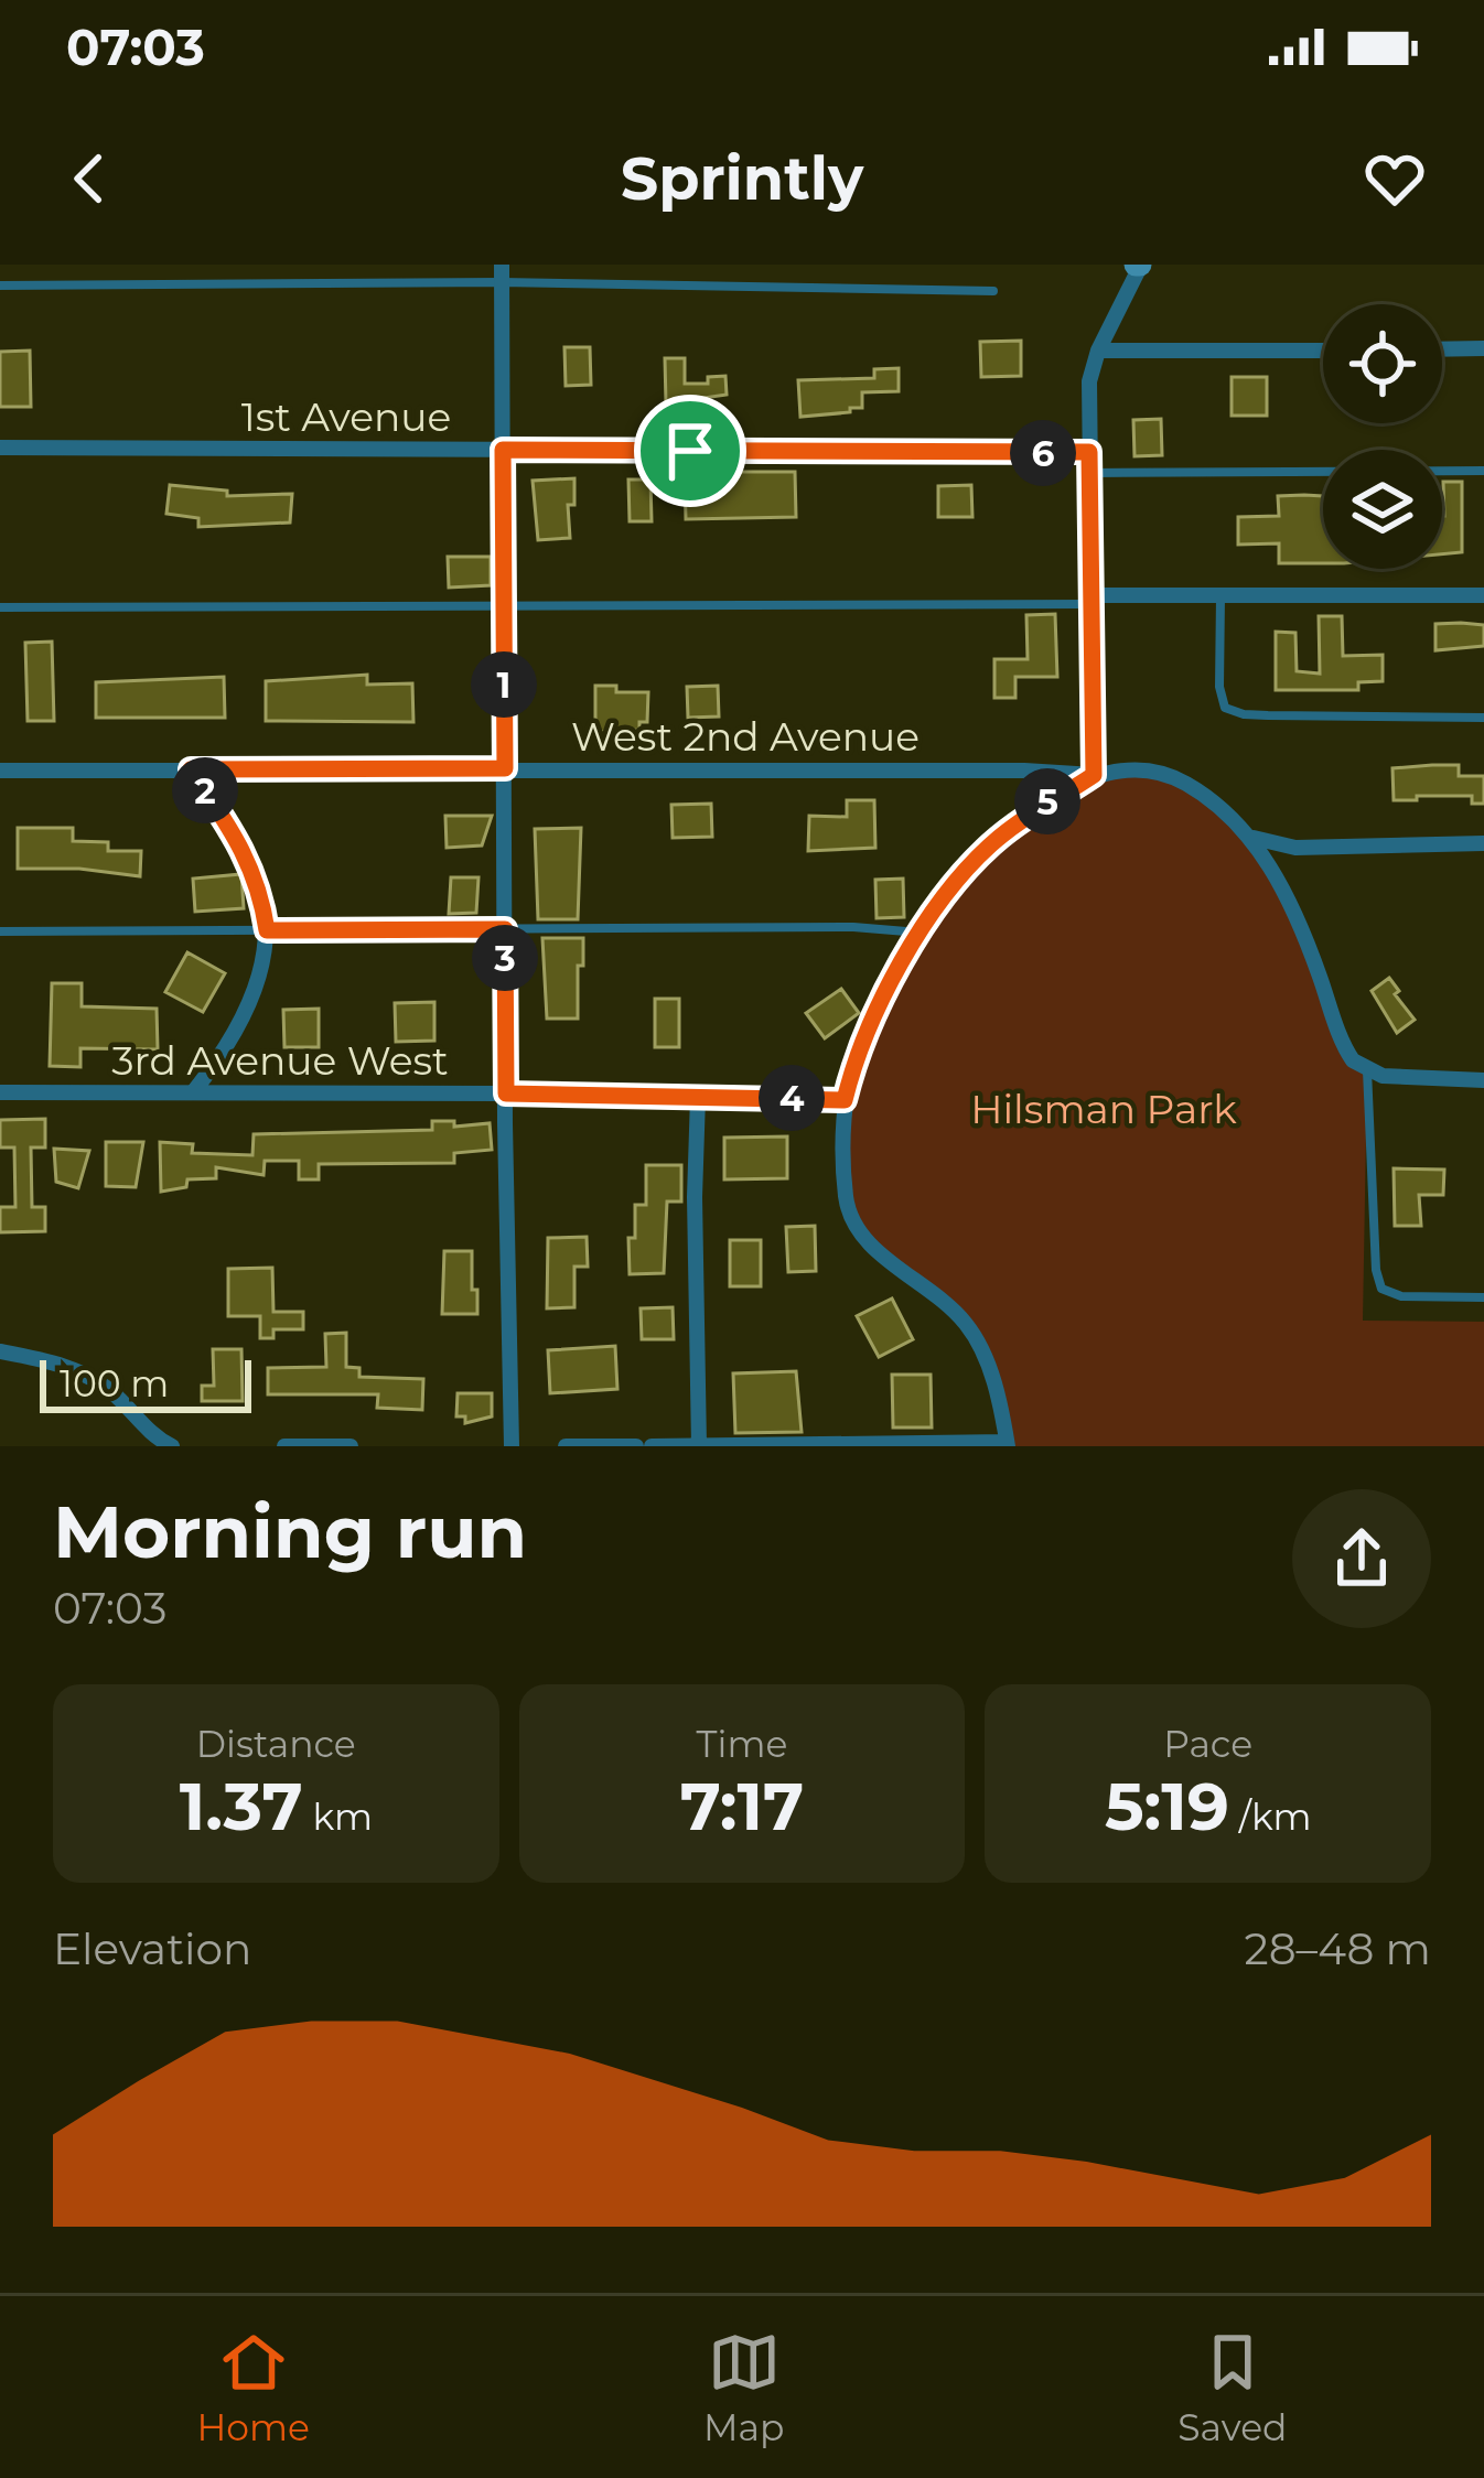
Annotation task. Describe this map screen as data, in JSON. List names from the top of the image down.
{
  "streets": {
    "street": ["1st Avenue", "West 2nd Avenue", "3rd Avenue West"]
  },
  "parks": ["Hilsman Park"],
  "scale_bar": "100 m",
  "page": {
    "status": "07:03",
    "header": "Sprintly",
    "pins": [
      "6",
      "1",
      "2",
      "5",
      "3",
      "4"
    ],
    "scale": "100 m",
    "heading": ["Morning run", "07:03"],
    "stats": [
      ["Distance", "1.37 km"],
      ["Time", "7:17"],
      ["Pace", "5:19 /km"]
    ],
    "chart": ["Elevation", "28–48 m"],
    "tabs": ["Home", "Map", "Saved"]
  }
}
